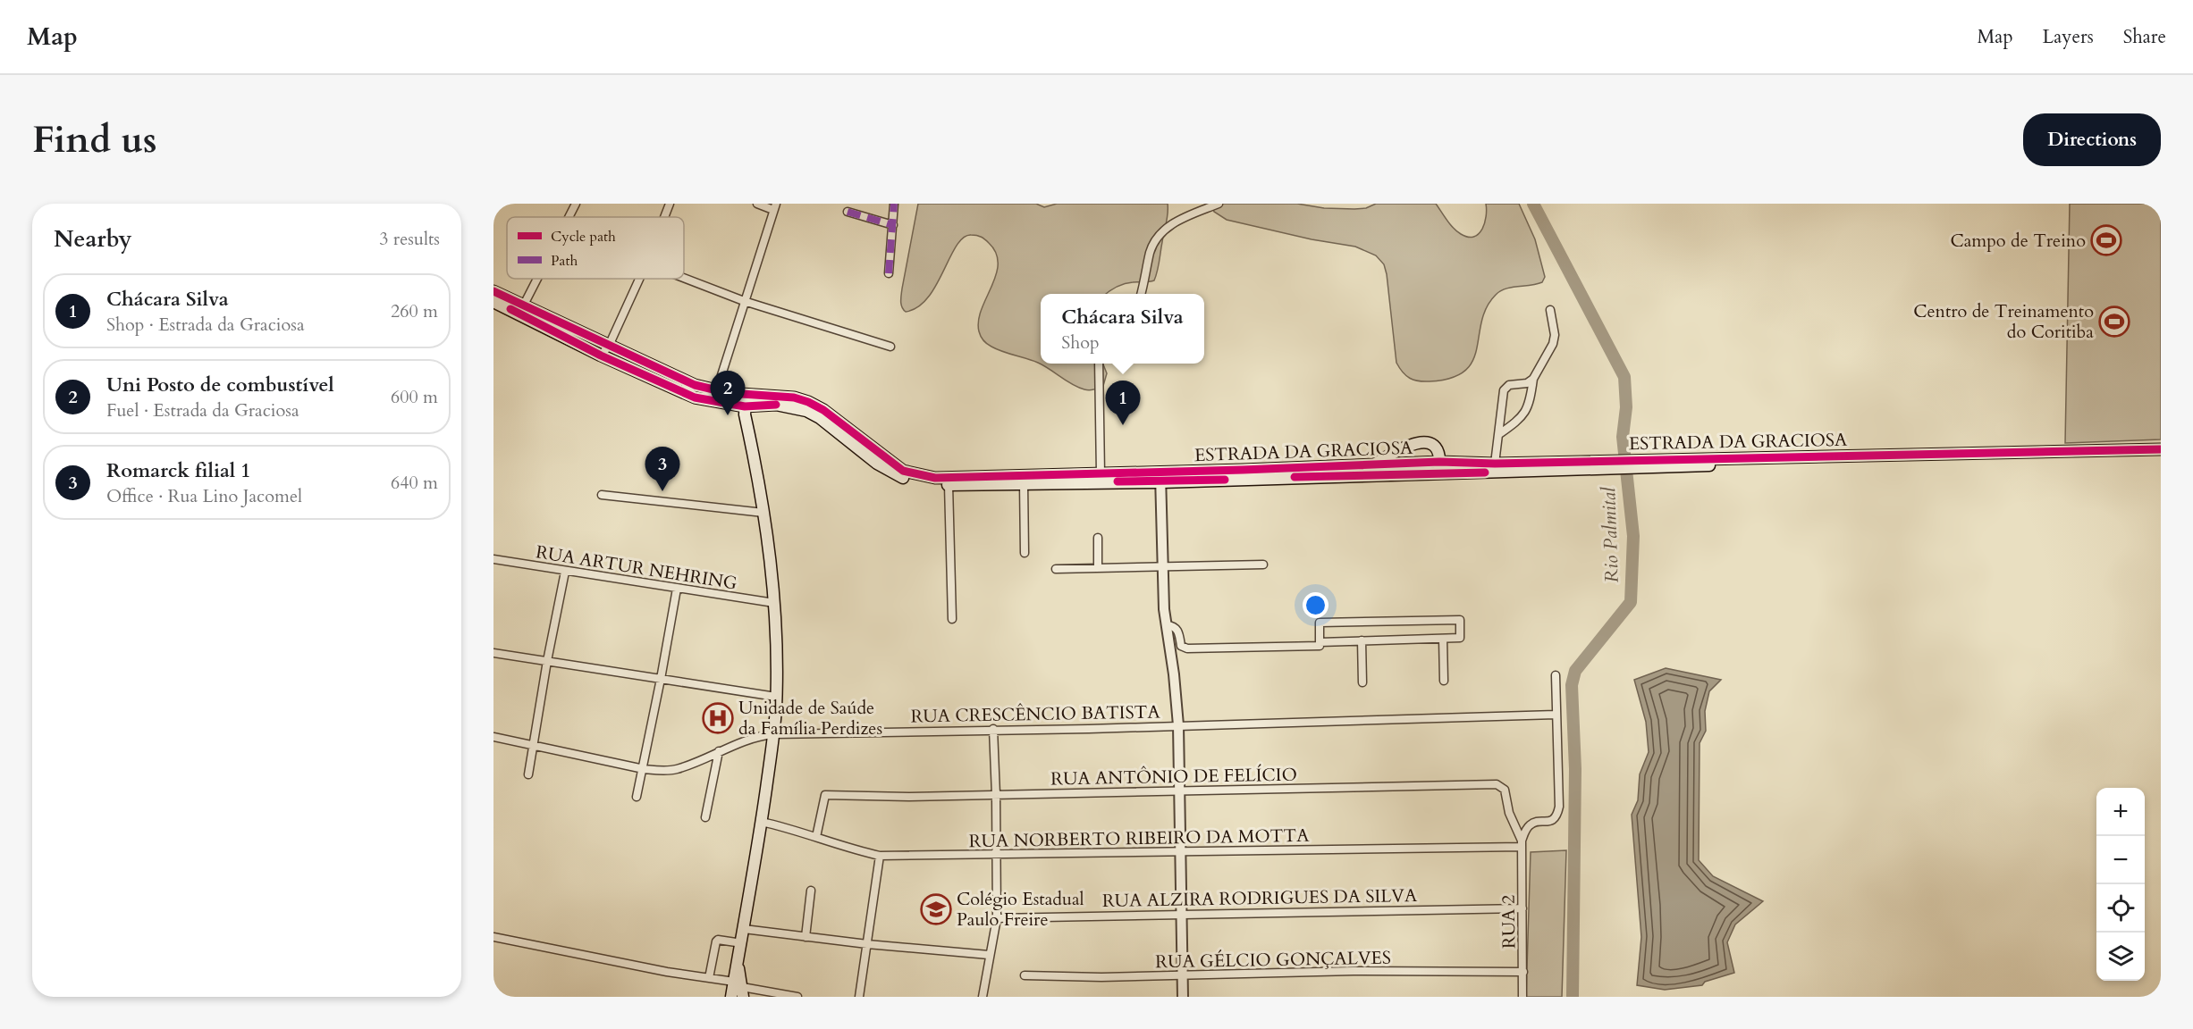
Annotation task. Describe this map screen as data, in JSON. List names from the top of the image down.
{
  "streets": {
    "main road": ["ESTRADA DA GRACIOSA"],
    "street": [
      "RUA ARTUR NEHRING",
      "RUA CRESCÊNCIO BATISTA",
      "RUA ANTÔNIO DE FELÍCIO",
      "RUA NORBERTO RIBEIRO DA MOTTA",
      "RUA ALZIRA RODRIGUES DA SILVA",
      "RUA 2",
      "RUA GÉLCIO GONÇALVES"
    ]
  },
  "crossings": [
    ["RUA ANTÔNIO DE FELÍCIO", "RUA NORBERTO RIBEIRO DA MOTTA"],
    ["RUA ANTÔNIO DE FELÍCIO", "RUA 2"],
    ["RUA NORBERTO RIBEIRO DA MOTTA", "RUA 2"],
    ["RUA ALZIRA RODRIGUES DA SILVA", "RUA 2"],
    ["RUA 2", "RUA GÉLCIO GONÇALVES"]
  ],
  "water": ["Rio Palmital"],
  "places": {
    "sports": ["Campo de Treino", "Centro de Treinamento do Coritiba"],
    "hospital": ["Unidade de Saúde da Família Perdizes"],
    "school or university": ["Colégio Estadual Paulo Freire"]
  },
  "legend": ["Cycle path", "Path"],
  "page": {
    "header": "Map",
    "nav": ["Map", "Layers", "Share"],
    "buttons": "Directions",
    "title": "Find us",
    "heading": ["Nearby", "3 results"],
    "list": [
      {
        "mark": "1",
        "name": "Chácara Silva",
        "note": "Shop · Estrada da Graciosa",
        "value": "260 m"
      },
      {
        "mark": "2",
        "name": "Uni Posto de combustível",
        "note": "Fuel · Estrada da Graciosa",
        "value": "600 m"
      },
      {
        "mark": "3",
        "name": "Romarck filial 1",
        "note": "Office · Rua Lino Jacomel",
        "value": "640 m"
      }
    ],
    "popup": ["Chácara Silva", "Shop"],
    "pins": ["2", "1", "3"],
    "map_buttons": ["+", "−"]
  }
}
